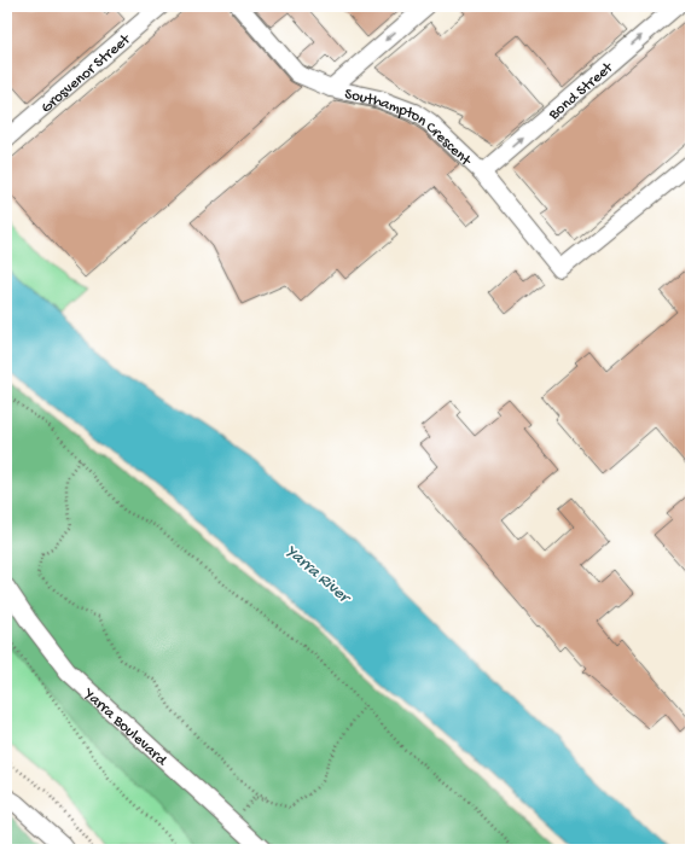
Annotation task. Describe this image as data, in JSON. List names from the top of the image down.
{
  "streets": {
    "street": [
      "Grosvenor Street",
      "Bond Street",
      "Southampton Crescent",
      "Yarra Boulevard"
    ]
  },
  "crossings": [
    ["Bond Street", "Southampton Crescent"]
  ],
  "one_way": ["Bond Street"],
  "water": ["Yarra River"]
}
